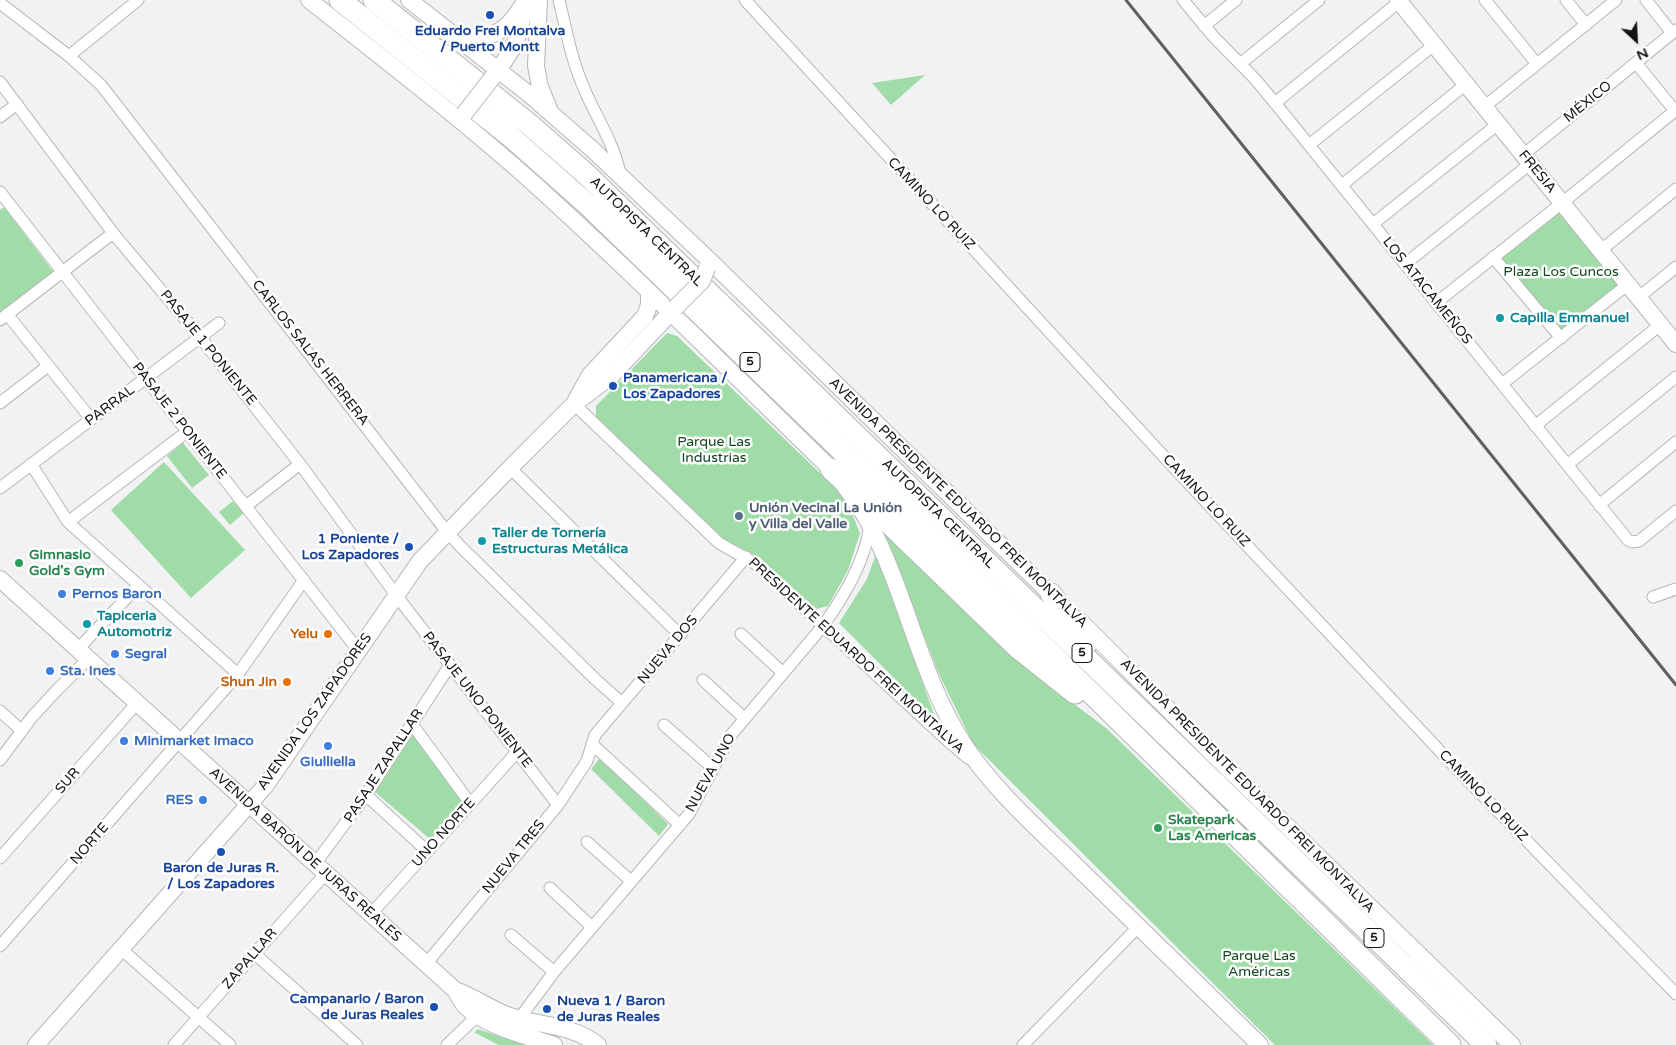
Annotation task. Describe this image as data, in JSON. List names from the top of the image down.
{
  "streets": {
    "highway": ["AUTOPISTA CENTRAL", "5"],
    "main road": [
      "FRESIA",
      "AVENIDA PRESIDENTE EDUARDO FREI MONTALVA",
      "AVENIDA LOS ZAPADORES",
      "AVENIDA BARÓN DE JURAS REALES"
    ],
    "street": [
      "MÉXICO",
      "CAMINO LO RUIZ",
      "LOS ATACAMEÑOS",
      "PASAJE 1 PONIENTE",
      "CARLOS SALAS HERRERA",
      "PARRAL",
      "PASAJE 2 PONIENTE",
      "NUEVA DOS",
      "PRESIDENTE EDUARDO FREI MONTALVA",
      "PASAJE UNO PONIENTE",
      "PASAJE ZAPALLAR",
      "NUEVA UNO",
      "SUR",
      "UNO NORTE",
      "NORTE",
      "NUEVA TRES",
      "ZAPALLAR"
    ]
  },
  "crossings": [
    ["MÉXICO", "FRESIA"],
    ["MÉXICO", "LOS ATACAMEÑOS"],
    ["PASAJE 1 PONIENTE", "PARRAL"],
    ["PASAJE 1 PONIENTE", "PASAJE UNO PONIENTE"],
    ["PASAJE 1 PONIENTE", "AVENIDA LOS ZAPADORES"],
    ["CARLOS SALAS HERRERA", "NUEVA DOS"],
    ["CARLOS SALAS HERRERA", "AVENIDA LOS ZAPADORES"],
    ["PARRAL", "PASAJE 2 PONIENTE"],
    ["PASAJE 2 PONIENTE", "AVENIDA LOS ZAPADORES"],
    ["PASAJE 2 PONIENTE", "NORTE"],
    ["AVENIDA PRESIDENTE EDUARDO FREI MONTALVA", "AVENIDA LOS ZAPADORES"],
    ["NUEVA DOS", "PRESIDENTE EDUARDO FREI MONTALVA"],
    ["NUEVA DOS", "NUEVA TRES"],
    ["PRESIDENTE EDUARDO FREI MONTALVA", "AVENIDA LOS ZAPADORES"],
    ["PRESIDENTE EDUARDO FREI MONTALVA", "NUEVA UNO"],
    ["PASAJE UNO PONIENTE", "AVENIDA LOS ZAPADORES"],
    ["PASAJE UNO PONIENTE", "PASAJE ZAPALLAR"],
    ["PASAJE UNO PONIENTE", "UNO NORTE"],
    ["PASAJE UNO PONIENTE", "NUEVA TRES"],
    ["AVENIDA LOS ZAPADORES", "AVENIDA BARÓN DE JURAS REALES"],
    ["PASAJE ZAPALLAR", "AVENIDA BARÓN DE JURAS REALES"],
    ["PASAJE ZAPALLAR", "ZAPALLAR"],
    ["NUEVA UNO", "AVENIDA BARÓN DE JURAS REALES"],
    ["SUR", "AVENIDA BARÓN DE JURAS REALES"],
    ["UNO NORTE", "AVENIDA BARÓN DE JURAS REALES"],
    ["NORTE", "AVENIDA BARÓN DE JURAS REALES"],
    ["AVENIDA BARÓN DE JURAS REALES", "NUEVA TRES"],
    ["AVENIDA BARÓN DE JURAS REALES", "ZAPALLAR"]
  ],
  "parks": ["Plaza Los Cuncos", "Parque Las Industrias", "Parque Las Américas"],
  "places": [
    "Eduardo Frei Montalva / Puerto Montt",
    "Capilla Emmanuel",
    "Panamericana / Los Zapadores",
    "Unión Vecinal La Unión y Villa del Valle",
    "Taller de Tornería Estructuras Metálica",
    "1 Poniente / Los Zapadores",
    "Gimnasio Gold's Gym",
    "Pernos Baron",
    "Tapiceria Automotriz",
    "Yelu",
    "Segral",
    "Sta. Ines",
    "Shun Jin",
    "Minimarket Imaco",
    "Giulliella",
    "RES",
    "Skatepark Las Americas",
    "Baron de Juras R. / Los Zapadores",
    "Campanario / Baron de Juras Reales",
    "Nueva 1 / Baron de Juras Reales"
  ],
  "north": "bottom right"
}
